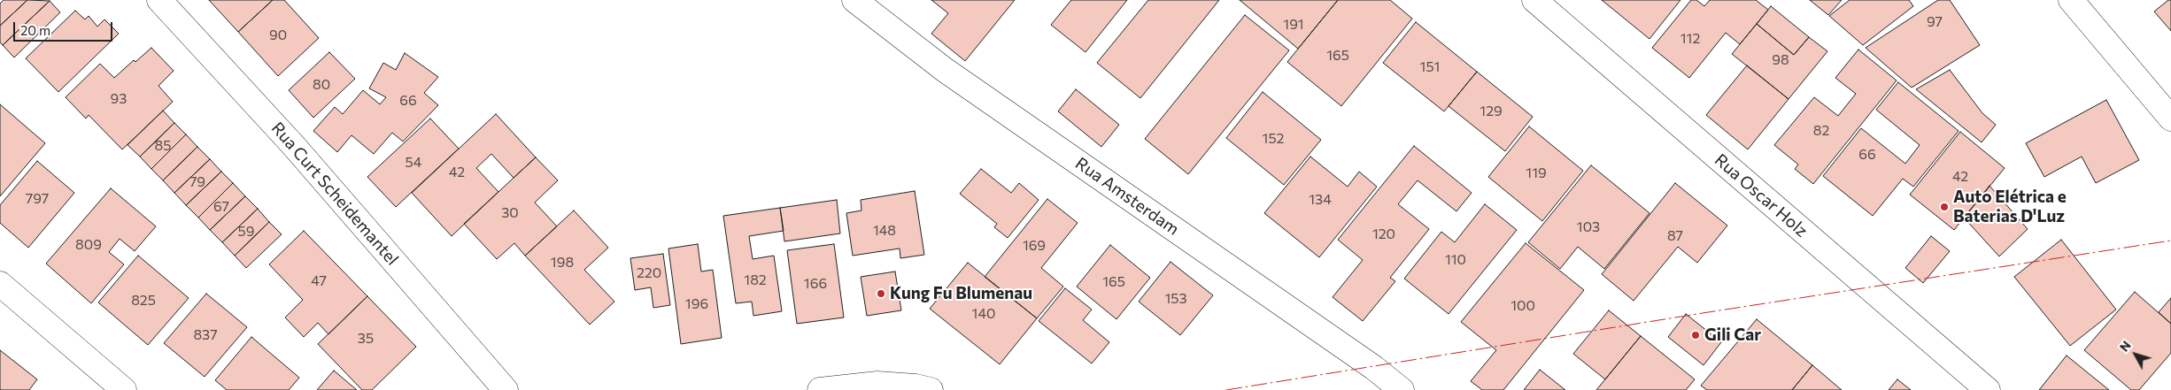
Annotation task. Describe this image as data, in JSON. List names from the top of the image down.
{
  "streets": {
    "street": ["Rua Curt Scheidemantel", "Rua Oscar Holz", "Rua Amsterdam"]
  },
  "places": ["Auto Elétrica e Baterias D'Luz", "Kung Fu Blumenau", "Gili Car"],
  "house_numbers": [
    "97",
    "191",
    "90",
    "112",
    "165",
    "98",
    "151",
    "80",
    "93",
    "66",
    "129",
    "82",
    "152",
    "85",
    "66",
    "54",
    "42",
    "119",
    "42",
    "79",
    "797",
    "134",
    "67",
    "30",
    "103",
    "148",
    "59",
    "120",
    "87",
    "809",
    "169",
    "110",
    "198",
    "220",
    "182",
    "47",
    "165",
    "166",
    "153",
    "825",
    "196",
    "100",
    "140",
    "837",
    "35"
  ],
  "scale_bar": "20 m",
  "north": "top left"
}
